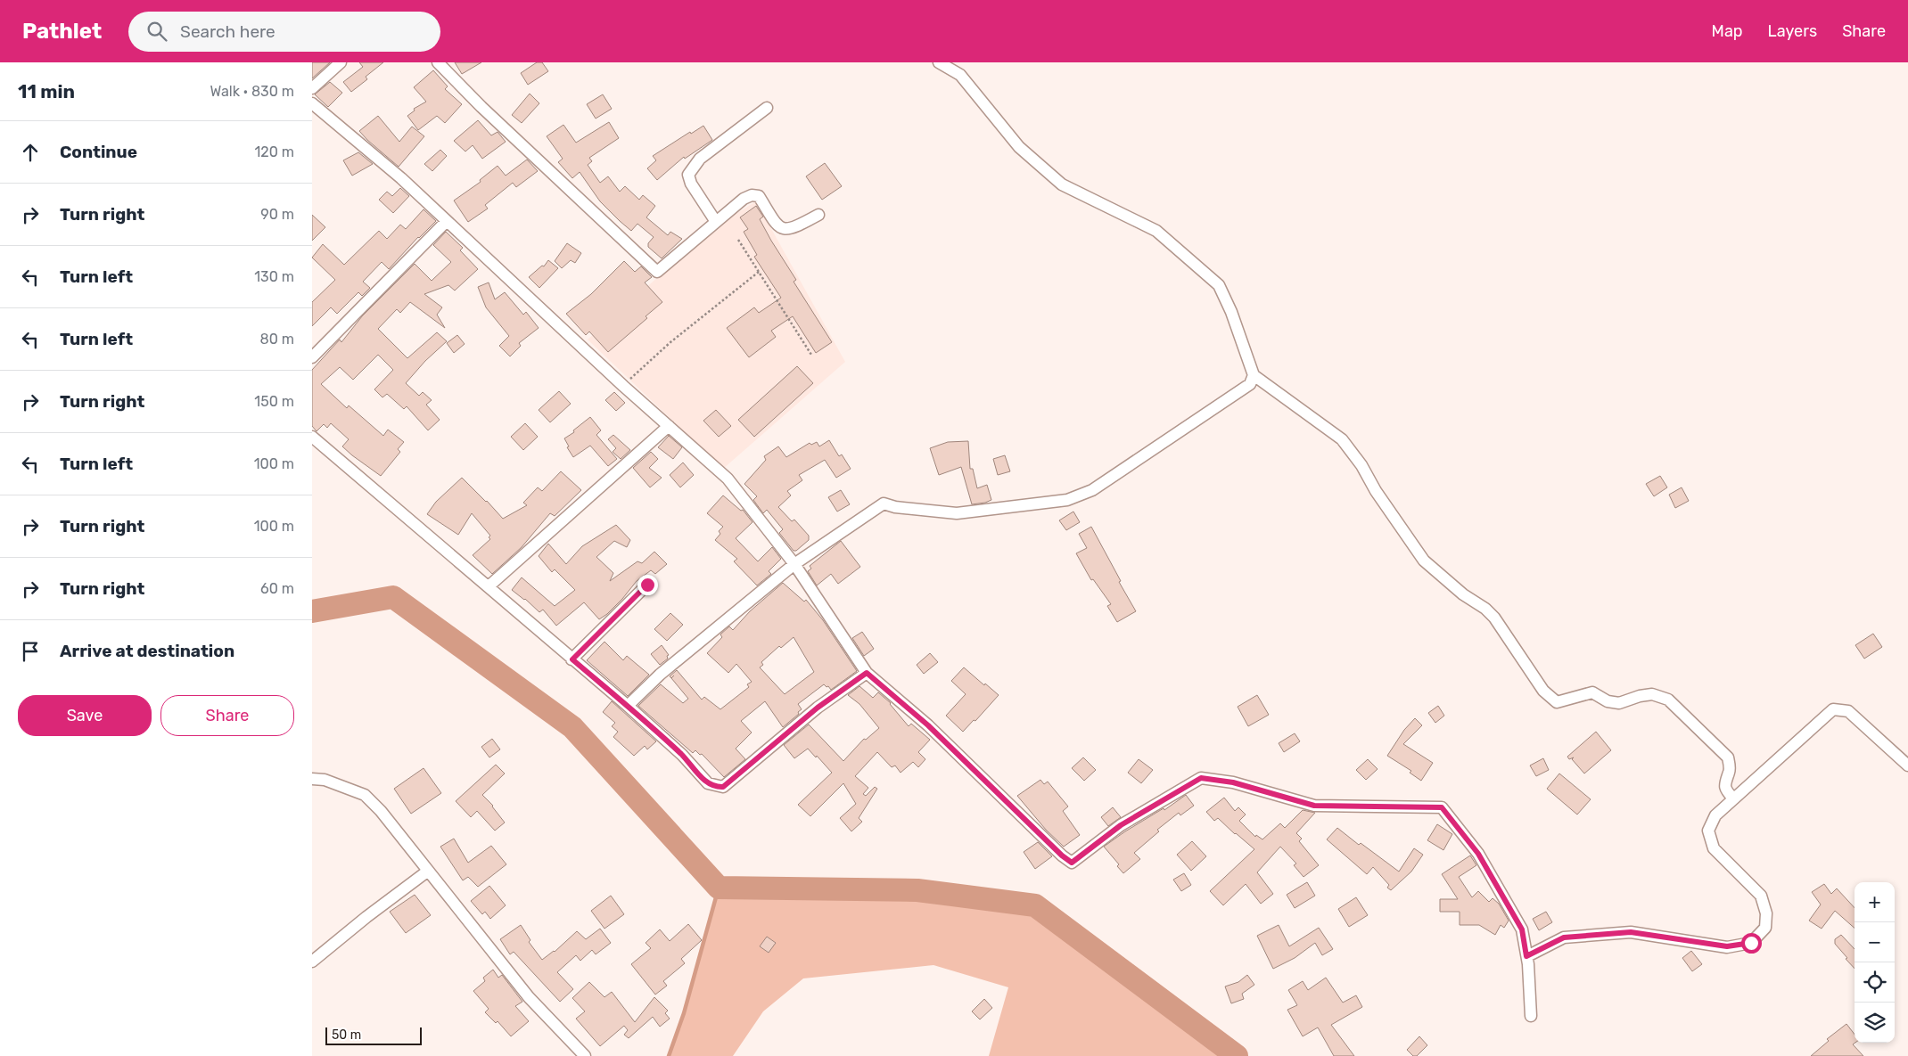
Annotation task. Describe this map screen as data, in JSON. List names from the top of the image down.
{
  "scale_bar": "50 m",
  "page": {
    "header": "Pathlet",
    "search": "Search here",
    "nav": ["Map", "Layers", "Share"],
    "heading": ["11 min", "Walk · 830 m"],
    "list": [
      ["Continue", "120 m"],
      ["Turn right", "90 m"],
      ["Turn left", "130 m"],
      ["Turn left", "80 m"],
      ["Turn right", "150 m"],
      ["Turn left", "100 m"],
      ["Turn right", "100 m"],
      ["Turn right", "60 m"],
      "Arrive at destination"
    ],
    "buttons": ["Save", "Share"],
    "map_buttons": ["+", "−"],
    "scale": "50 m"
  }
}
